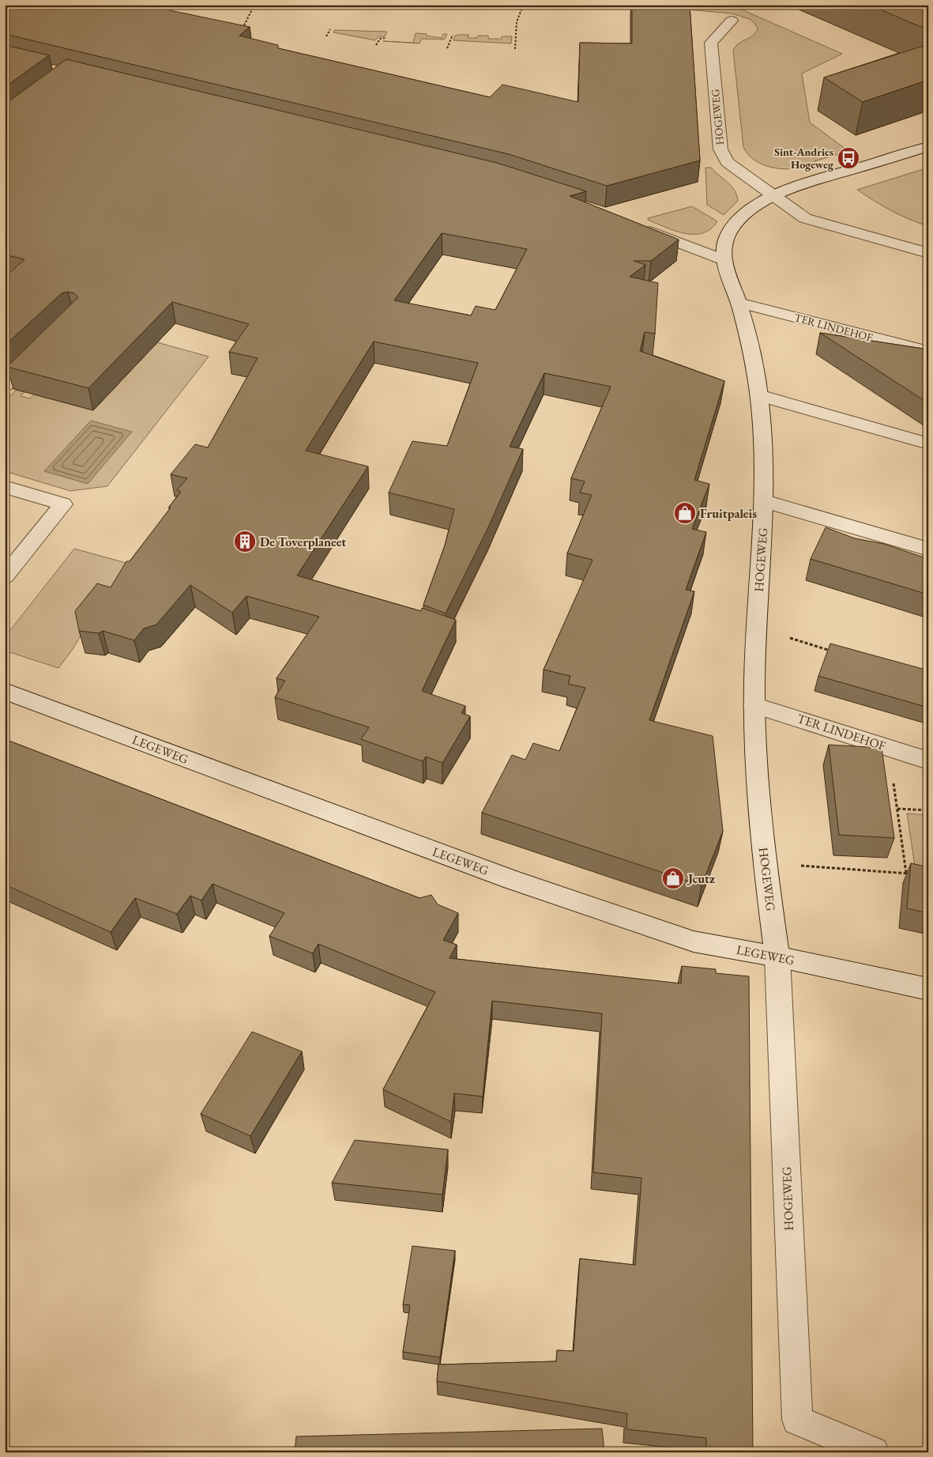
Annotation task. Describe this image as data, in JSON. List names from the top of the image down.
{
  "streets": {
    "street": ["HOGEWEG", "TER LINDEHOF", "LEGEWEG"]
  },
  "crossings": [
    ["HOGEWEG", "TER LINDEHOF"],
    ["HOGEWEG", "LEGEWEG"]
  ],
  "places": {
    "bus stop": ["Sint-Andries Hogeweg"],
    "shop": ["Fruitpaleis", "Jcutz"],
    "building": ["De Toverplaneet"]
  }
}
